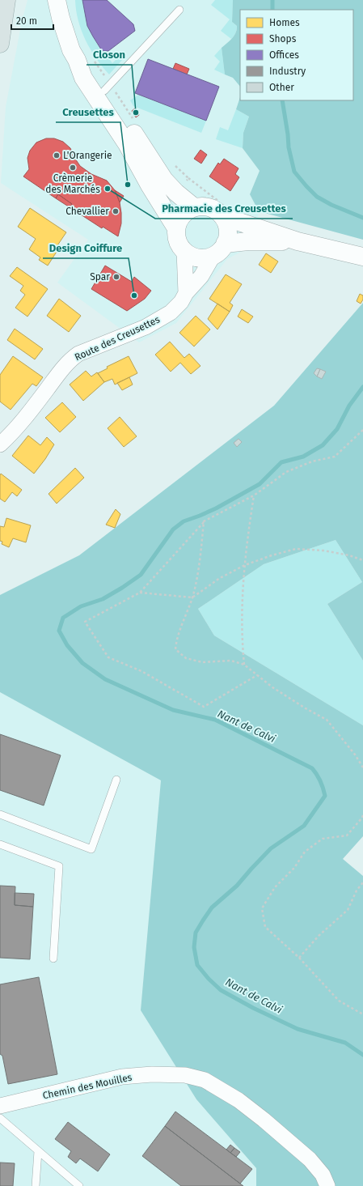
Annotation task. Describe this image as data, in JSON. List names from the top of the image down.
{
  "streets": {
    "street": ["Route des Creusettes", "Chemin des Mouilles"]
  },
  "water": ["Nant de Calvi"],
  "places": [
    "Closon",
    "L'Orangerie",
    "Crèmerie des Marchés",
    "Creusettes",
    "Pharmacie des Creusettes",
    "Chevallier",
    "Spar",
    "Design Coiffure"
  ],
  "legend": [
    "Homes",
    "Shops",
    "Offices",
    "Industry",
    "Other"
  ],
  "scale_bar": "20 m"
}
